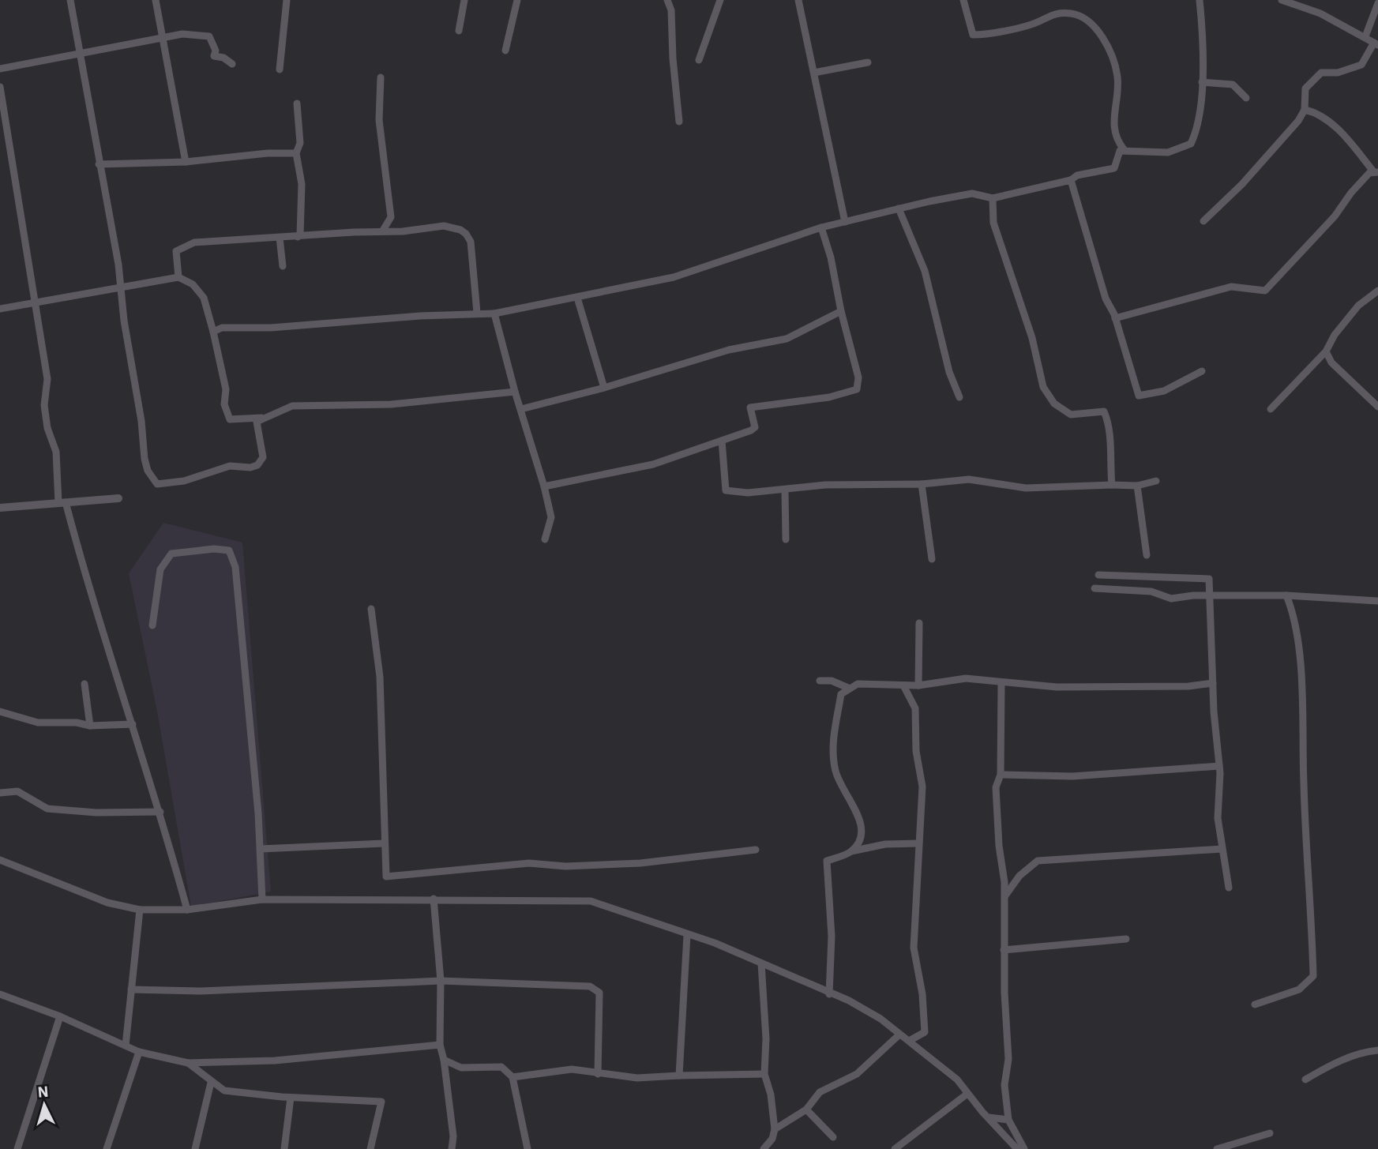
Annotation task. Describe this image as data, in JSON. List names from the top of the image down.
{
  "north": "top"
}
